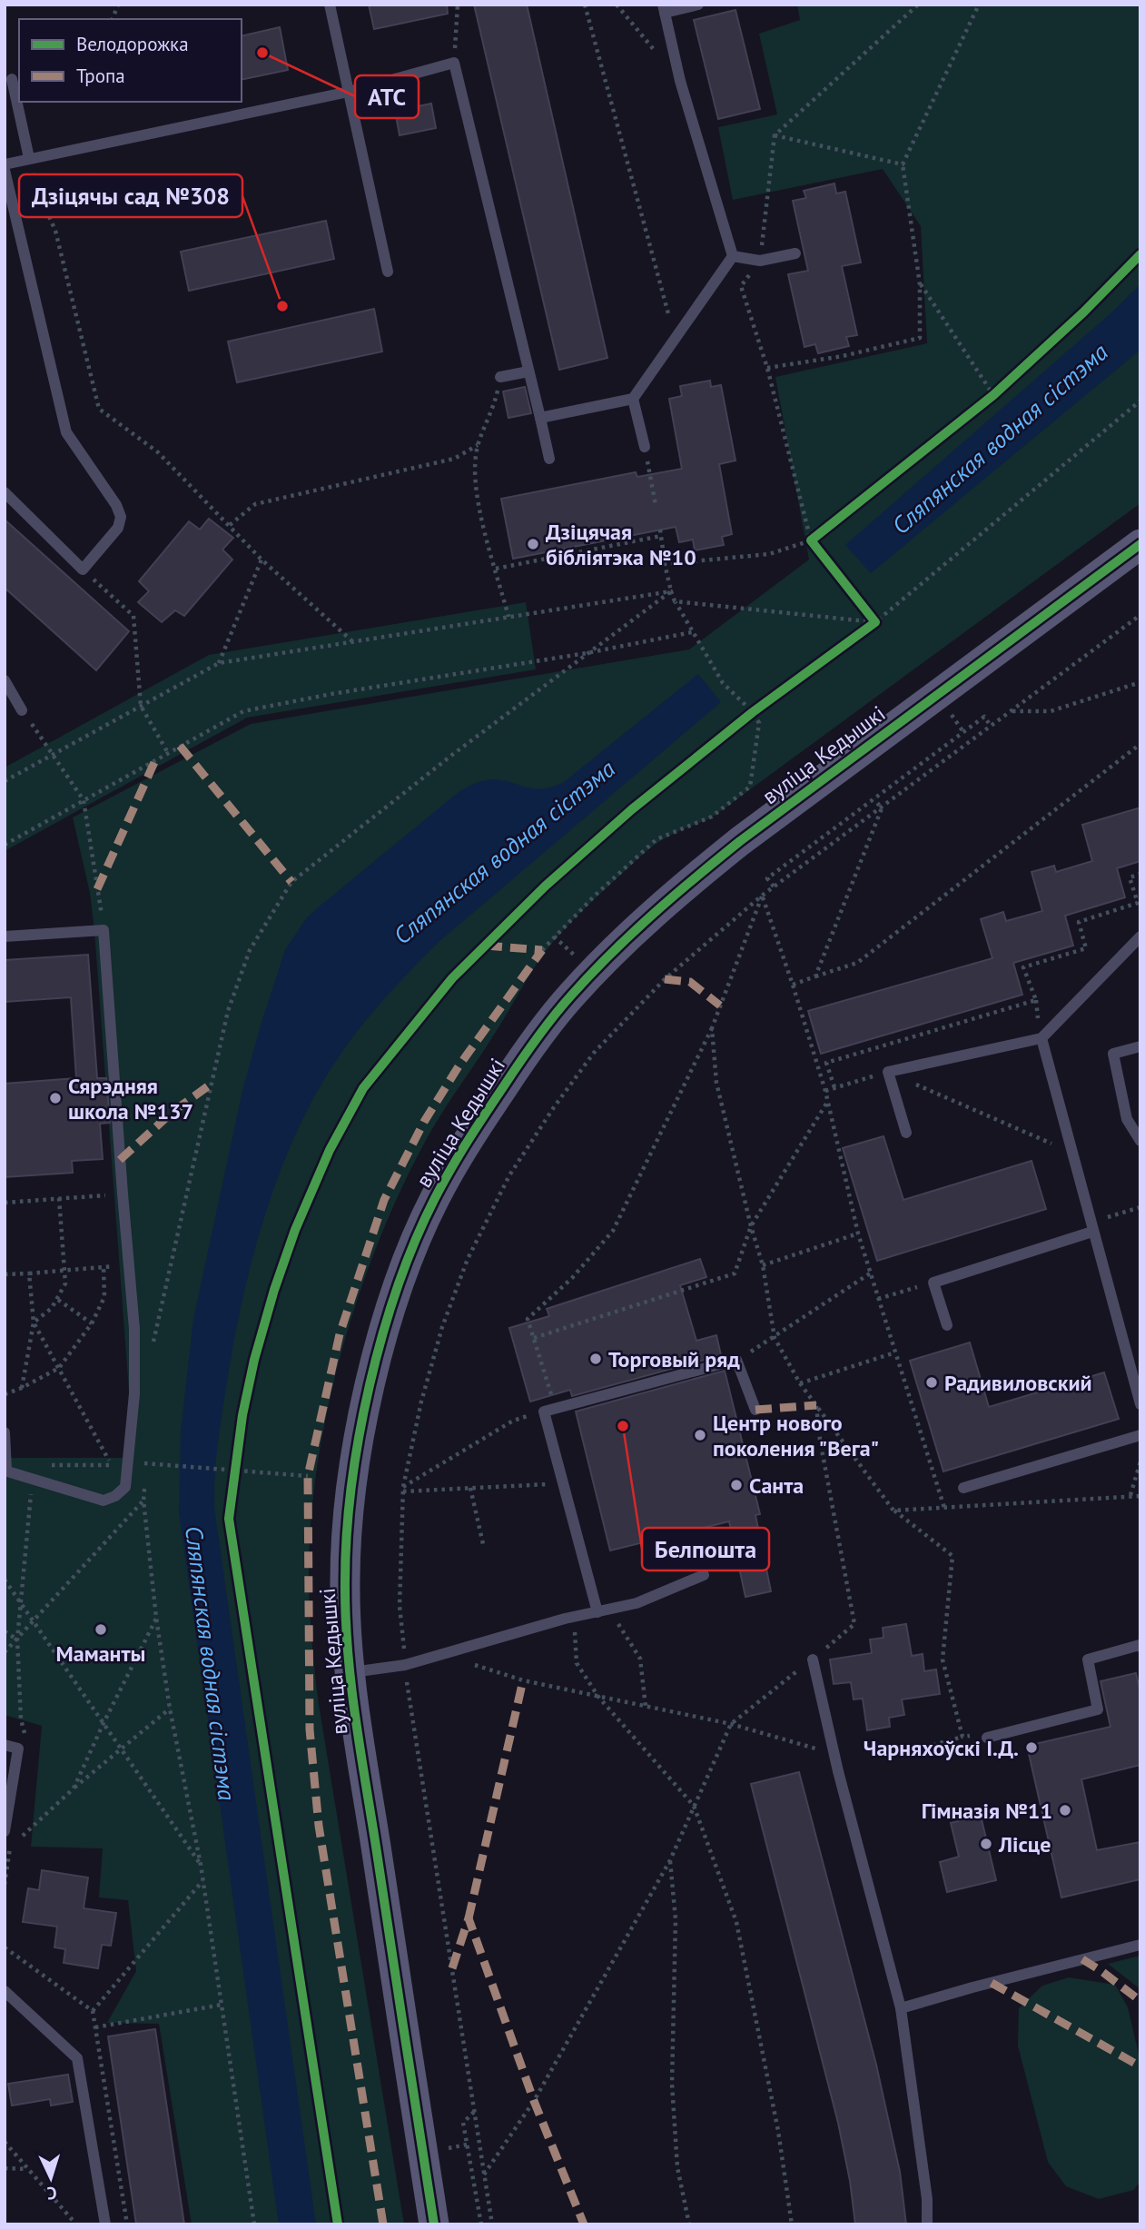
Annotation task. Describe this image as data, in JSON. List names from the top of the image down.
{
  "streets": {
    "street": ["вуліца Кедышкі"]
  },
  "water": ["Сляпянская водная сістэма"],
  "places": [
    "АТС",
    "Дзіцячы сад №308",
    "Дзіцячая бібліятэка №10",
    "Сярэдняя школа №137",
    "Торговый ряд",
    "Радивиловский",
    "Белпошта",
    "Центр нового поколения \"Вега\"",
    "Санта",
    "Маманты",
    "Чарняхоўскі І.Д.",
    "Гімназія №11",
    "Лісце"
  ],
  "legend": ["Велодорожка", "Тропа"],
  "north": "bottom"
}
